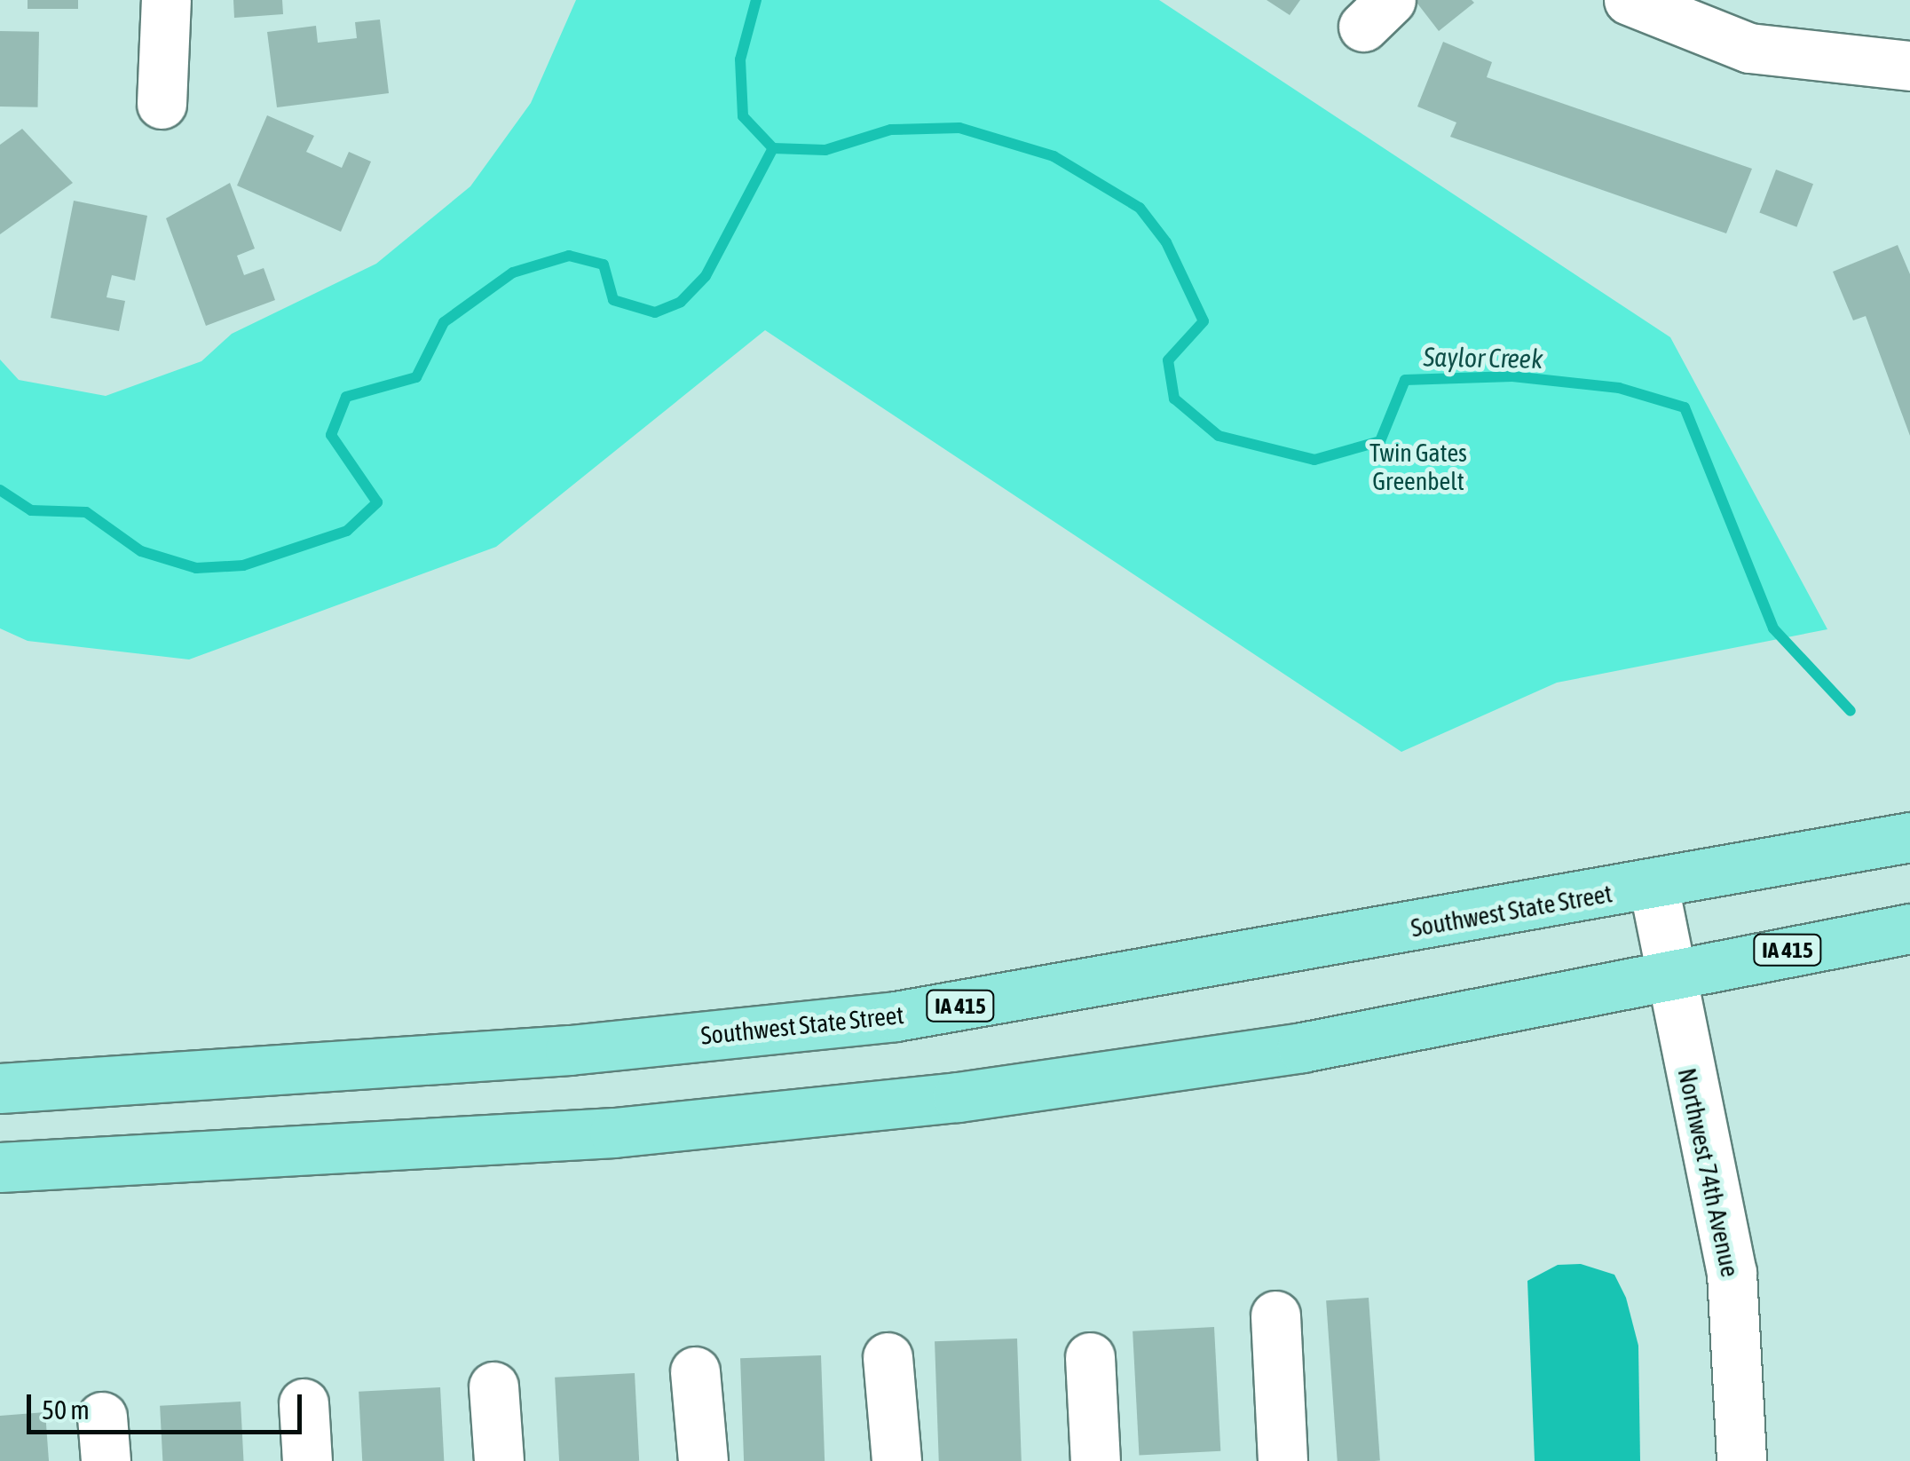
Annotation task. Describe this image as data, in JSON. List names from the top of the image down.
{
  "streets": {
    "main road": ["Southwest State Street", "IA 415"],
    "street": ["Northwest 74th Avenue"]
  },
  "crossings": [
    ["Southwest State Street", "Northwest 74th Avenue"],
    ["IA 415", "Northwest 74th Avenue"]
  ],
  "water": ["Saylor Creek"],
  "parks": ["Twin Gates Greenbelt"],
  "scale_bar": "50 m"
}
